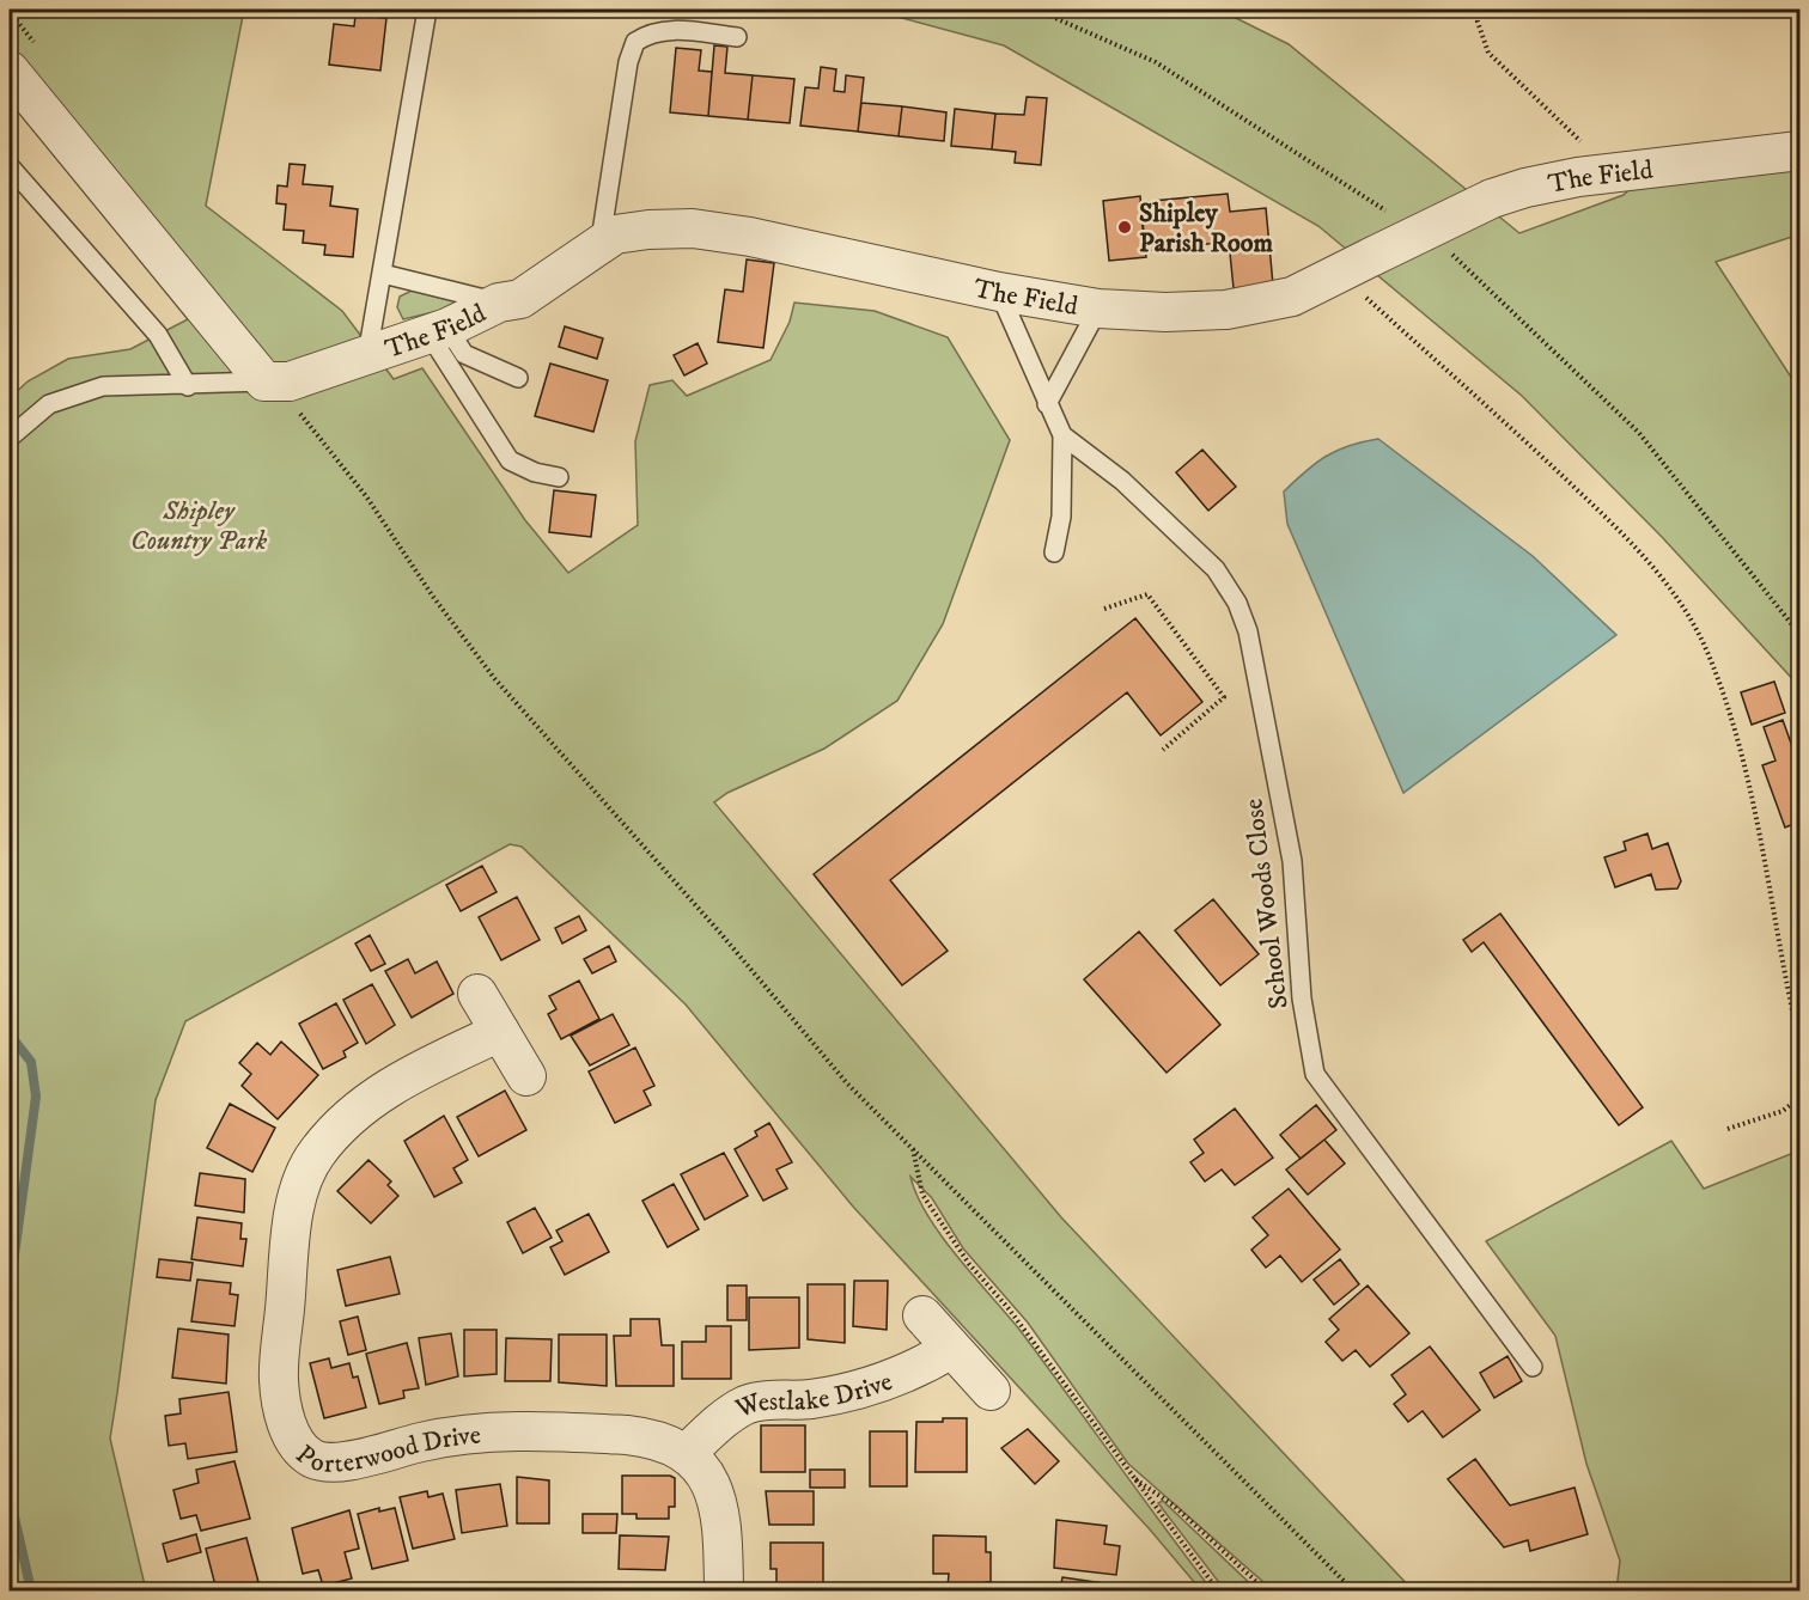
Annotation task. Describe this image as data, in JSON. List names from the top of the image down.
{
  "streets": {
    "street": ["The Field", "Westlake Drive", "Porterwood Drive"],
    "lane": ["School Woods Close"]
  },
  "crossings": [
    ["The Field", "School Woods Close"],
    ["Westlake Drive", "Porterwood Drive"]
  ],
  "parks": ["Shipley Country Park"],
  "places": ["Shipley Parish Room"]
}
